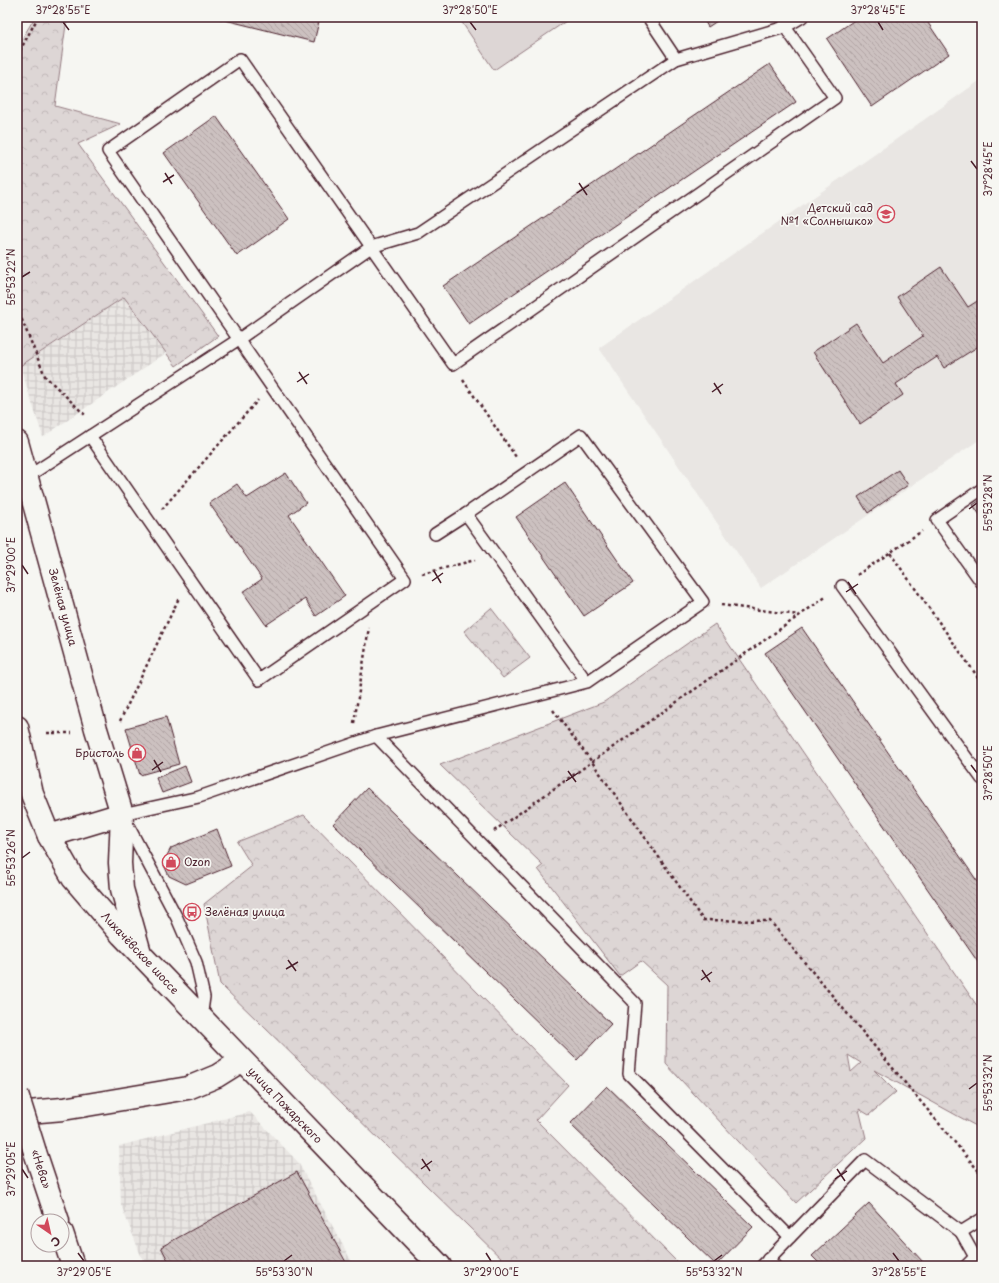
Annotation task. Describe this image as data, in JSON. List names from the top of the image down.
{
  "streets": {
    "main road": [
      "Зелёная улица",
      "Лихачёвское шоссе",
      "улица Пожарского",
      "«Нева»"
    ]
  },
  "crossings": [
    ["Зелёная улица", "Лихачёвское шоссе"],
    ["Лихачёвское шоссе", "улица Пожарского"]
  ],
  "places": {
    "school or university": ["Детский сад №1 «Солнышко»"],
    "shop": ["Бристоль", "Ozon"],
    "bus stop": ["Зелёная улица"]
  },
  "north": "bottom right",
  "coordinates": [
    "37°28'55\"E",
    "37°28'50\"E",
    "37°28'45\"E",
    "55°53'22\"N",
    "55°53'28\"N",
    "37°29'00\"E",
    "55°53'26\"N",
    "55°53'32\"N",
    "37°29'05\"E",
    "55°53'30\"N"
  ]
}
